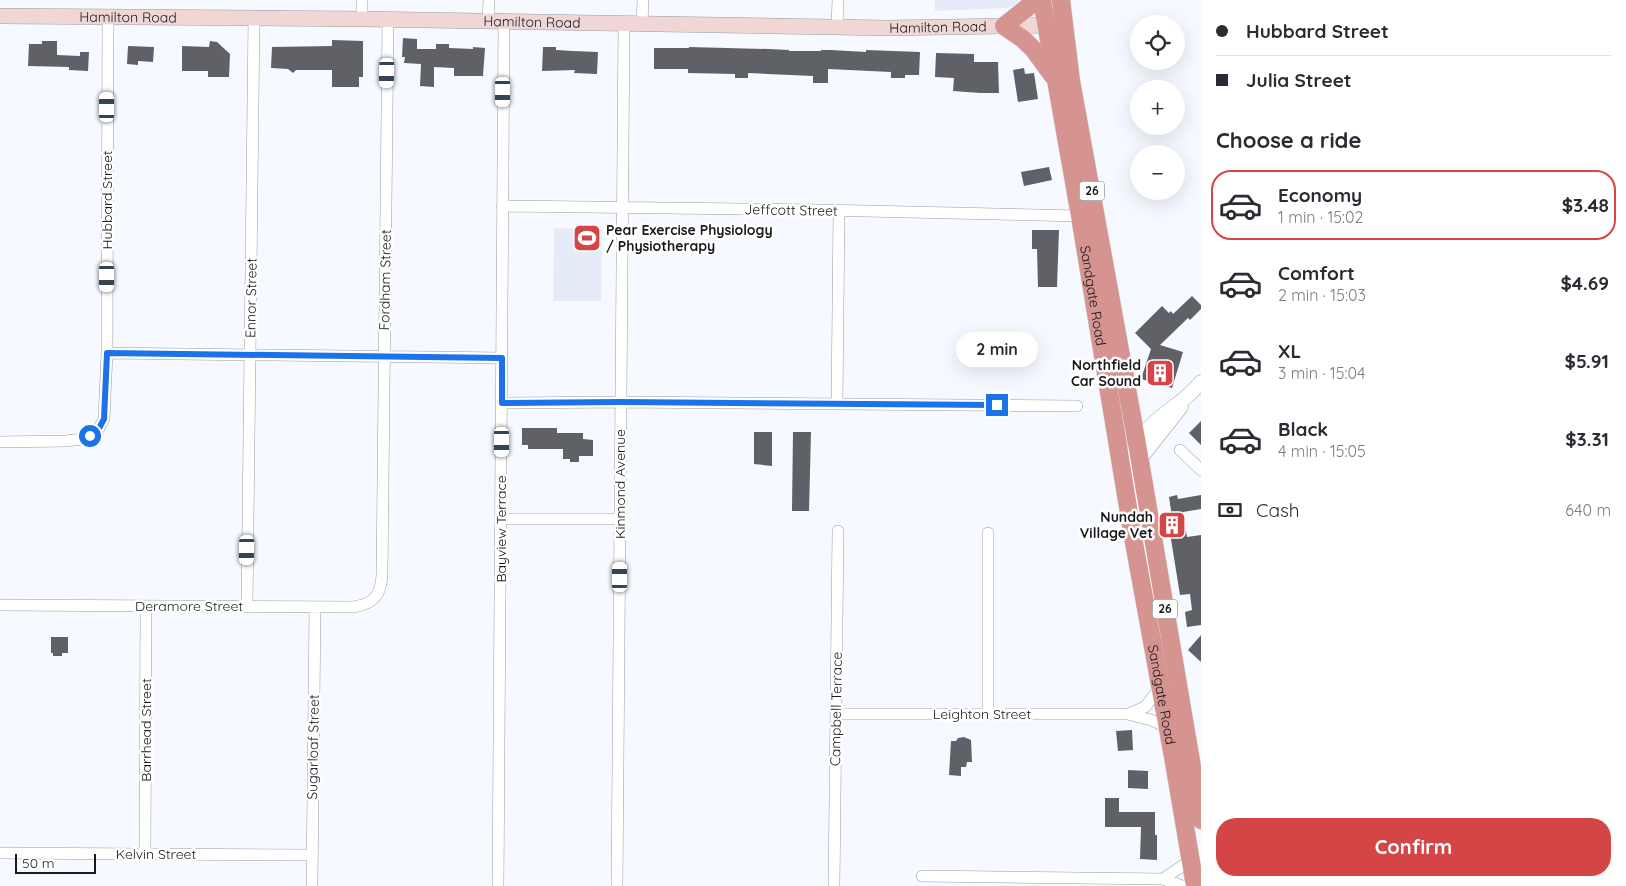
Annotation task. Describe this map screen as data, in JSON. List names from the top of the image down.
{
  "streets": {
    "highway": ["26", "Sandgate Road"],
    "main road": ["Hamilton Road"],
    "street": [
      "Hubbard Street",
      "Jeffcott Street",
      "Fordham Street",
      "Ennor Street",
      "Kinmond Avenue",
      "Bayview Terrace",
      "Deramore Street",
      "Campbell Terrace",
      "Leighton Street",
      "Barrhead Street",
      "Sugarloaf Street",
      "Kelvin Street"
    ]
  },
  "crossings": [
    ["Hamilton Road", "Hubbard Street"],
    ["Hamilton Road", "Fordham Street"],
    ["Hamilton Road", "Sandgate Road"],
    ["Hamilton Road", "Ennor Street"],
    ["Hamilton Road", "Kinmond Avenue"],
    ["Hamilton Road", "Bayview Terrace"],
    ["Jeffcott Street", "Sandgate Road"],
    ["Jeffcott Street", "Kinmond Avenue"],
    ["Jeffcott Street", "Bayview Terrace"],
    ["Fordham Street", "Deramore Street"],
    ["Sandgate Road", "Leighton Street"],
    ["Ennor Street", "Deramore Street"],
    ["Deramore Street", "Barrhead Street"],
    ["Deramore Street", "Sugarloaf Street"],
    ["Campbell Terrace", "Leighton Street"],
    ["Barrhead Street", "Kelvin Street"],
    ["Sugarloaf Street", "Kelvin Street"]
  ],
  "places": {
    "sports": ["Pear Exercise Physiology / Physiotherapy"],
    "building": ["Northfield Car Sound", "Nundah Village Vet"]
  },
  "scale_bar": "50 m",
  "page": {
    "banner": ["Hubbard Street", "Julia Street"],
    "map_buttons": ["+", "−"],
    "heading": "Choose a ride",
    "list": [
      {
        "name": "Economy",
        "note": "1 min · 15:02",
        "value": "$3.48"
      },
      {
        "name": "Comfort",
        "note": "2 min · 15:03",
        "value": "$4.69"
      },
      {
        "name": "XL",
        "note": "3 min · 15:04",
        "value": "$5.91"
      },
      {
        "name": "Black",
        "note": "4 min · 15:05",
        "value": "$3.31"
      }
    ],
    "bubble": "2 min",
    "pay": ["Cash", "640 m"],
    "buttons": "Confirm",
    "scale": "50 m"
  }
}
